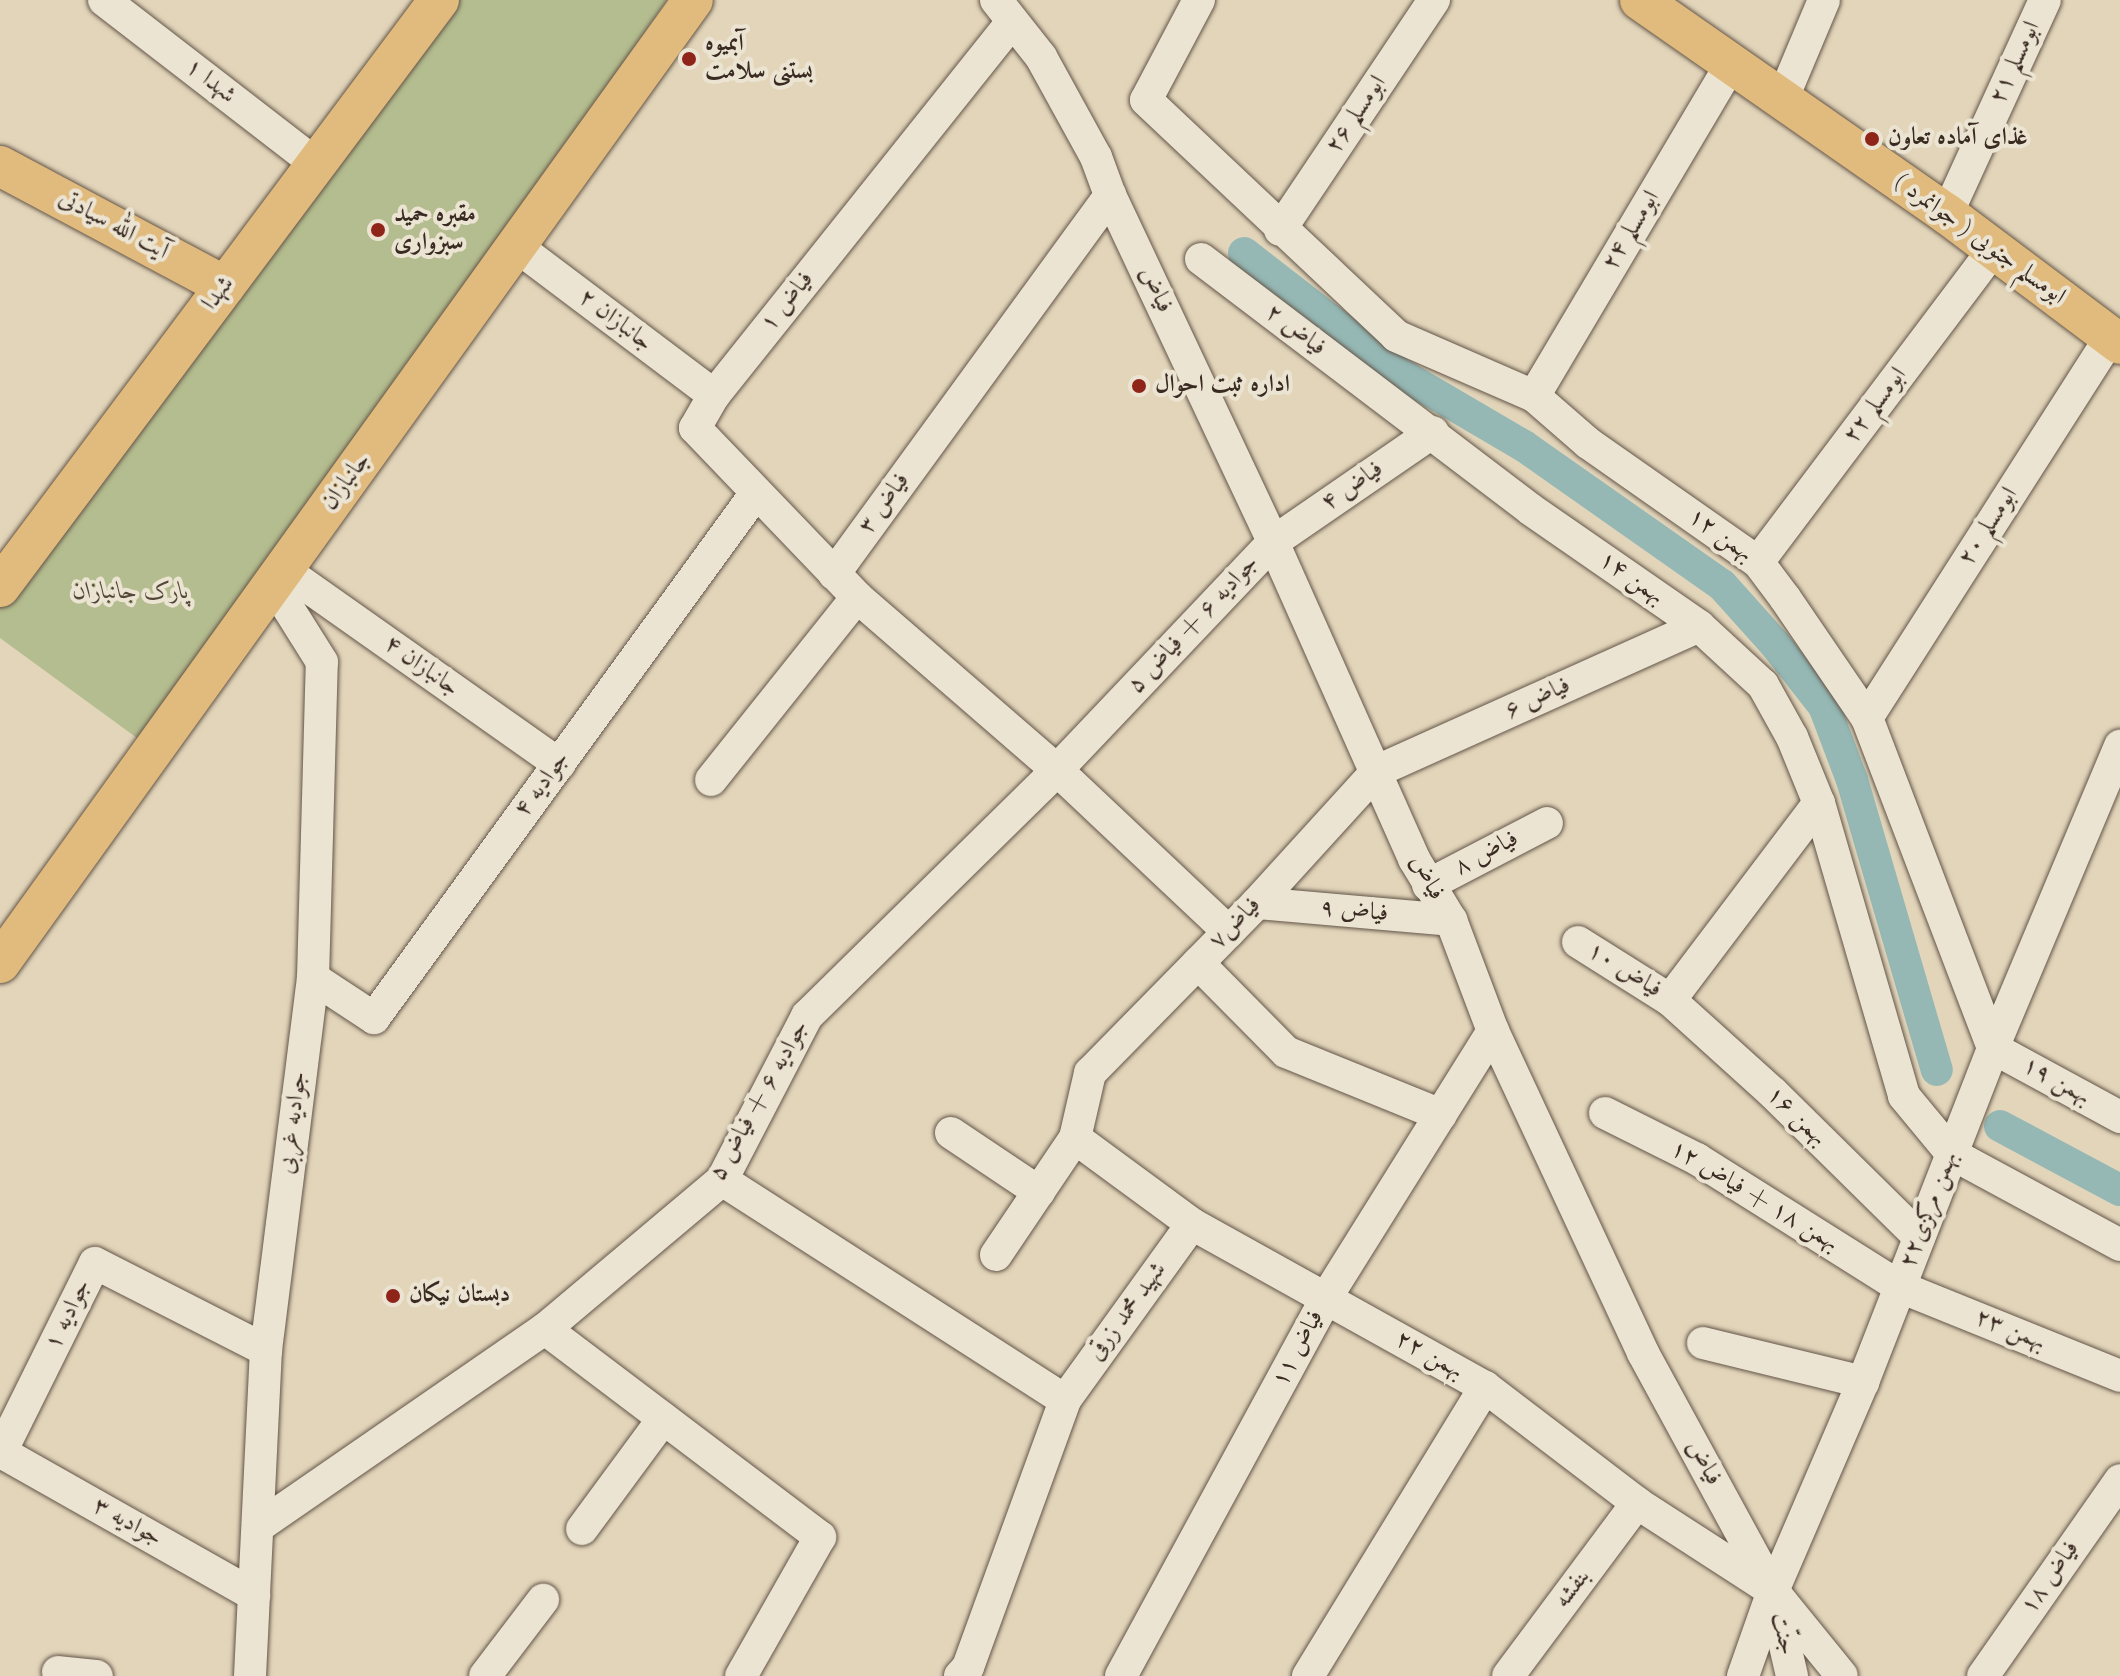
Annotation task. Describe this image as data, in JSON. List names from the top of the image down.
{
  "streets": {
    "main road": [
      "آیت الله سیادتی",
      "ابومسلم جنوبی ( جوانمرد )",
      "شهدا",
      "جانبازان"
    ],
    "street": [
      "ابومسلم ۲۱",
      "شهدا ۱",
      "ابومسلم ۲۶",
      "ابومسلم ۲۴",
      "فیاض",
      "فیاض ۱",
      "جانبازان ۲",
      "فیاض ۲",
      "ابومسلم ۲۲",
      "فیاض ۴",
      "فیاض ۳",
      "ابومسلم ۲۰",
      "بهمن ۱۲",
      "بهمن ۱۴",
      "جوادیه ۶ + فیاض ۵",
      "جانبازان ۴",
      "فیاض ۶",
      "جوادیه ۴",
      "فیاض ۸",
      "فیاض ۹",
      "فیاض۷",
      "فیاض ۱۰",
      "بهمن ۱۹",
      "بهمن ۱۶",
      "جوادیه غربی",
      "بهمن ۱۸ + فیاض ۱۲",
      "۲۲بهمن مرکزی",
      "شهید محمد زرقی",
      "جوادیه ۱",
      "بهمن ۲۳",
      "فیاض ۱۱",
      "بهمن ۲۲",
      "جوادیه ۳",
      "فیاض ۱۸",
      "بنفشه",
      "جنّت"
    ]
  },
  "crossings": [
    ["ابومسلم ۲۱", "ابومسلم جنوبی ( جوانمرد )"],
    ["شهدا ۱", "شهدا"],
    ["ابومسلم ۲۶", "بهمن ۱۲"],
    ["آیت الله سیادتی", "شهدا"],
    ["ابومسلم ۲۴", "ابومسلم جنوبی ( جوانمرد )"],
    ["ابومسلم ۲۴", "بهمن ۱۲"],
    ["ابومسلم جنوبی ( جوانمرد )", "ابومسلم ۲۲"],
    ["ابومسلم جنوبی ( جوانمرد )", "ابومسلم ۲۰"],
    ["فیاض", "فیاض ۱"],
    ["فیاض", "فیاض ۴"],
    ["فیاض", "فیاض ۳"],
    ["فیاض", "جوادیه ۶ + فیاض ۵"],
    ["فیاض", "فیاض ۶"],
    ["فیاض", "فیاض ۸"],
    ["فیاض", "فیاض ۹"],
    ["فیاض", "فیاض۷"],
    ["فیاض", "۲۲بهمن مرکزی"],
    ["فیاض", "فیاض ۱۱"],
    ["فیاض", "بهمن ۲۲"],
    ["فیاض", "جنّت"],
    ["فیاض ۱", "جانبازان ۲"],
    ["فیاض ۱", "فیاض ۳"],
    ["فیاض ۱", "جوادیه ۴"],
    ["جانبازان ۲", "جانبازان"],
    ["فیاض ۲", "بهمن ۱۴"],
    ["ابومسلم ۲۲", "بهمن ۱۲"],
    ["جانبازان", "جانبازان ۴"],
    ["جانبازان", "جوادیه غربی"],
    ["فیاض ۴", "بهمن ۱۴"],
    ["فیاض ۴", "جوادیه ۶ + فیاض ۵"],
    ["ابومسلم ۲۰", "بهمن ۱۲"],
    ["بهمن ۱۲", "بهمن ۱۹"],
    ["بهمن ۱۲", "۲۲بهمن مرکزی"],
    ["بهمن ۱۴", "فیاض ۶"],
    ["بهمن ۱۴", "۲۲بهمن مرکزی"],
    ["جوادیه ۶ + فیاض ۵", "جوادیه غربی"],
    ["جانبازان ۴", "جوادیه ۴"],
    ["جانبازان ۴", "جوادیه غربی"],
    ["فیاض ۶", "فیاض۷"],
    ["جوادیه ۴", "جوادیه غربی"],
    ["فیاض ۹", "فیاض۷"],
    ["فیاض۷", "بهمن ۲۲"],
    ["فیاض ۱۰", "بهمن ۱۶"],
    ["بهمن ۱۹", "۲۲بهمن مرکزی"],
    ["بهمن ۱۶", "۲۲بهمن مرکزی"],
    ["جوادیه غربی", "جوادیه ۱"],
    ["جوادیه غربی", "جوادیه ۳"],
    ["بهمن ۱۸ + فیاض ۱۲", "۲۲بهمن مرکزی"],
    ["بهمن ۱۸ + فیاض ۱۲", "بهمن ۲۳"],
    ["۲۲بهمن مرکزی", "بهمن ۲۳"],
    ["۲۲بهمن مرکزی", "بهمن ۲۲"],
    ["۲۲بهمن مرکزی", "جنّت"],
    ["شهید محمد زرقی", "بهمن ۲۲"],
    ["جوادیه ۱", "جوادیه ۳"],
    ["فیاض ۱۱", "بهمن ۲۲"],
    ["بهمن ۲۲", "بنفشه"],
    ["بهمن ۲۲", "جنّت"]
  ],
  "parks": ["پارک جانبازان"],
  "places": [
    "آبمیوه بستنی سلامت",
    "غذای آماده تعاون",
    "مقبره حمید سبزواری",
    "اداره ثبت احوال",
    "دبستان نیکان"
  ]
}
